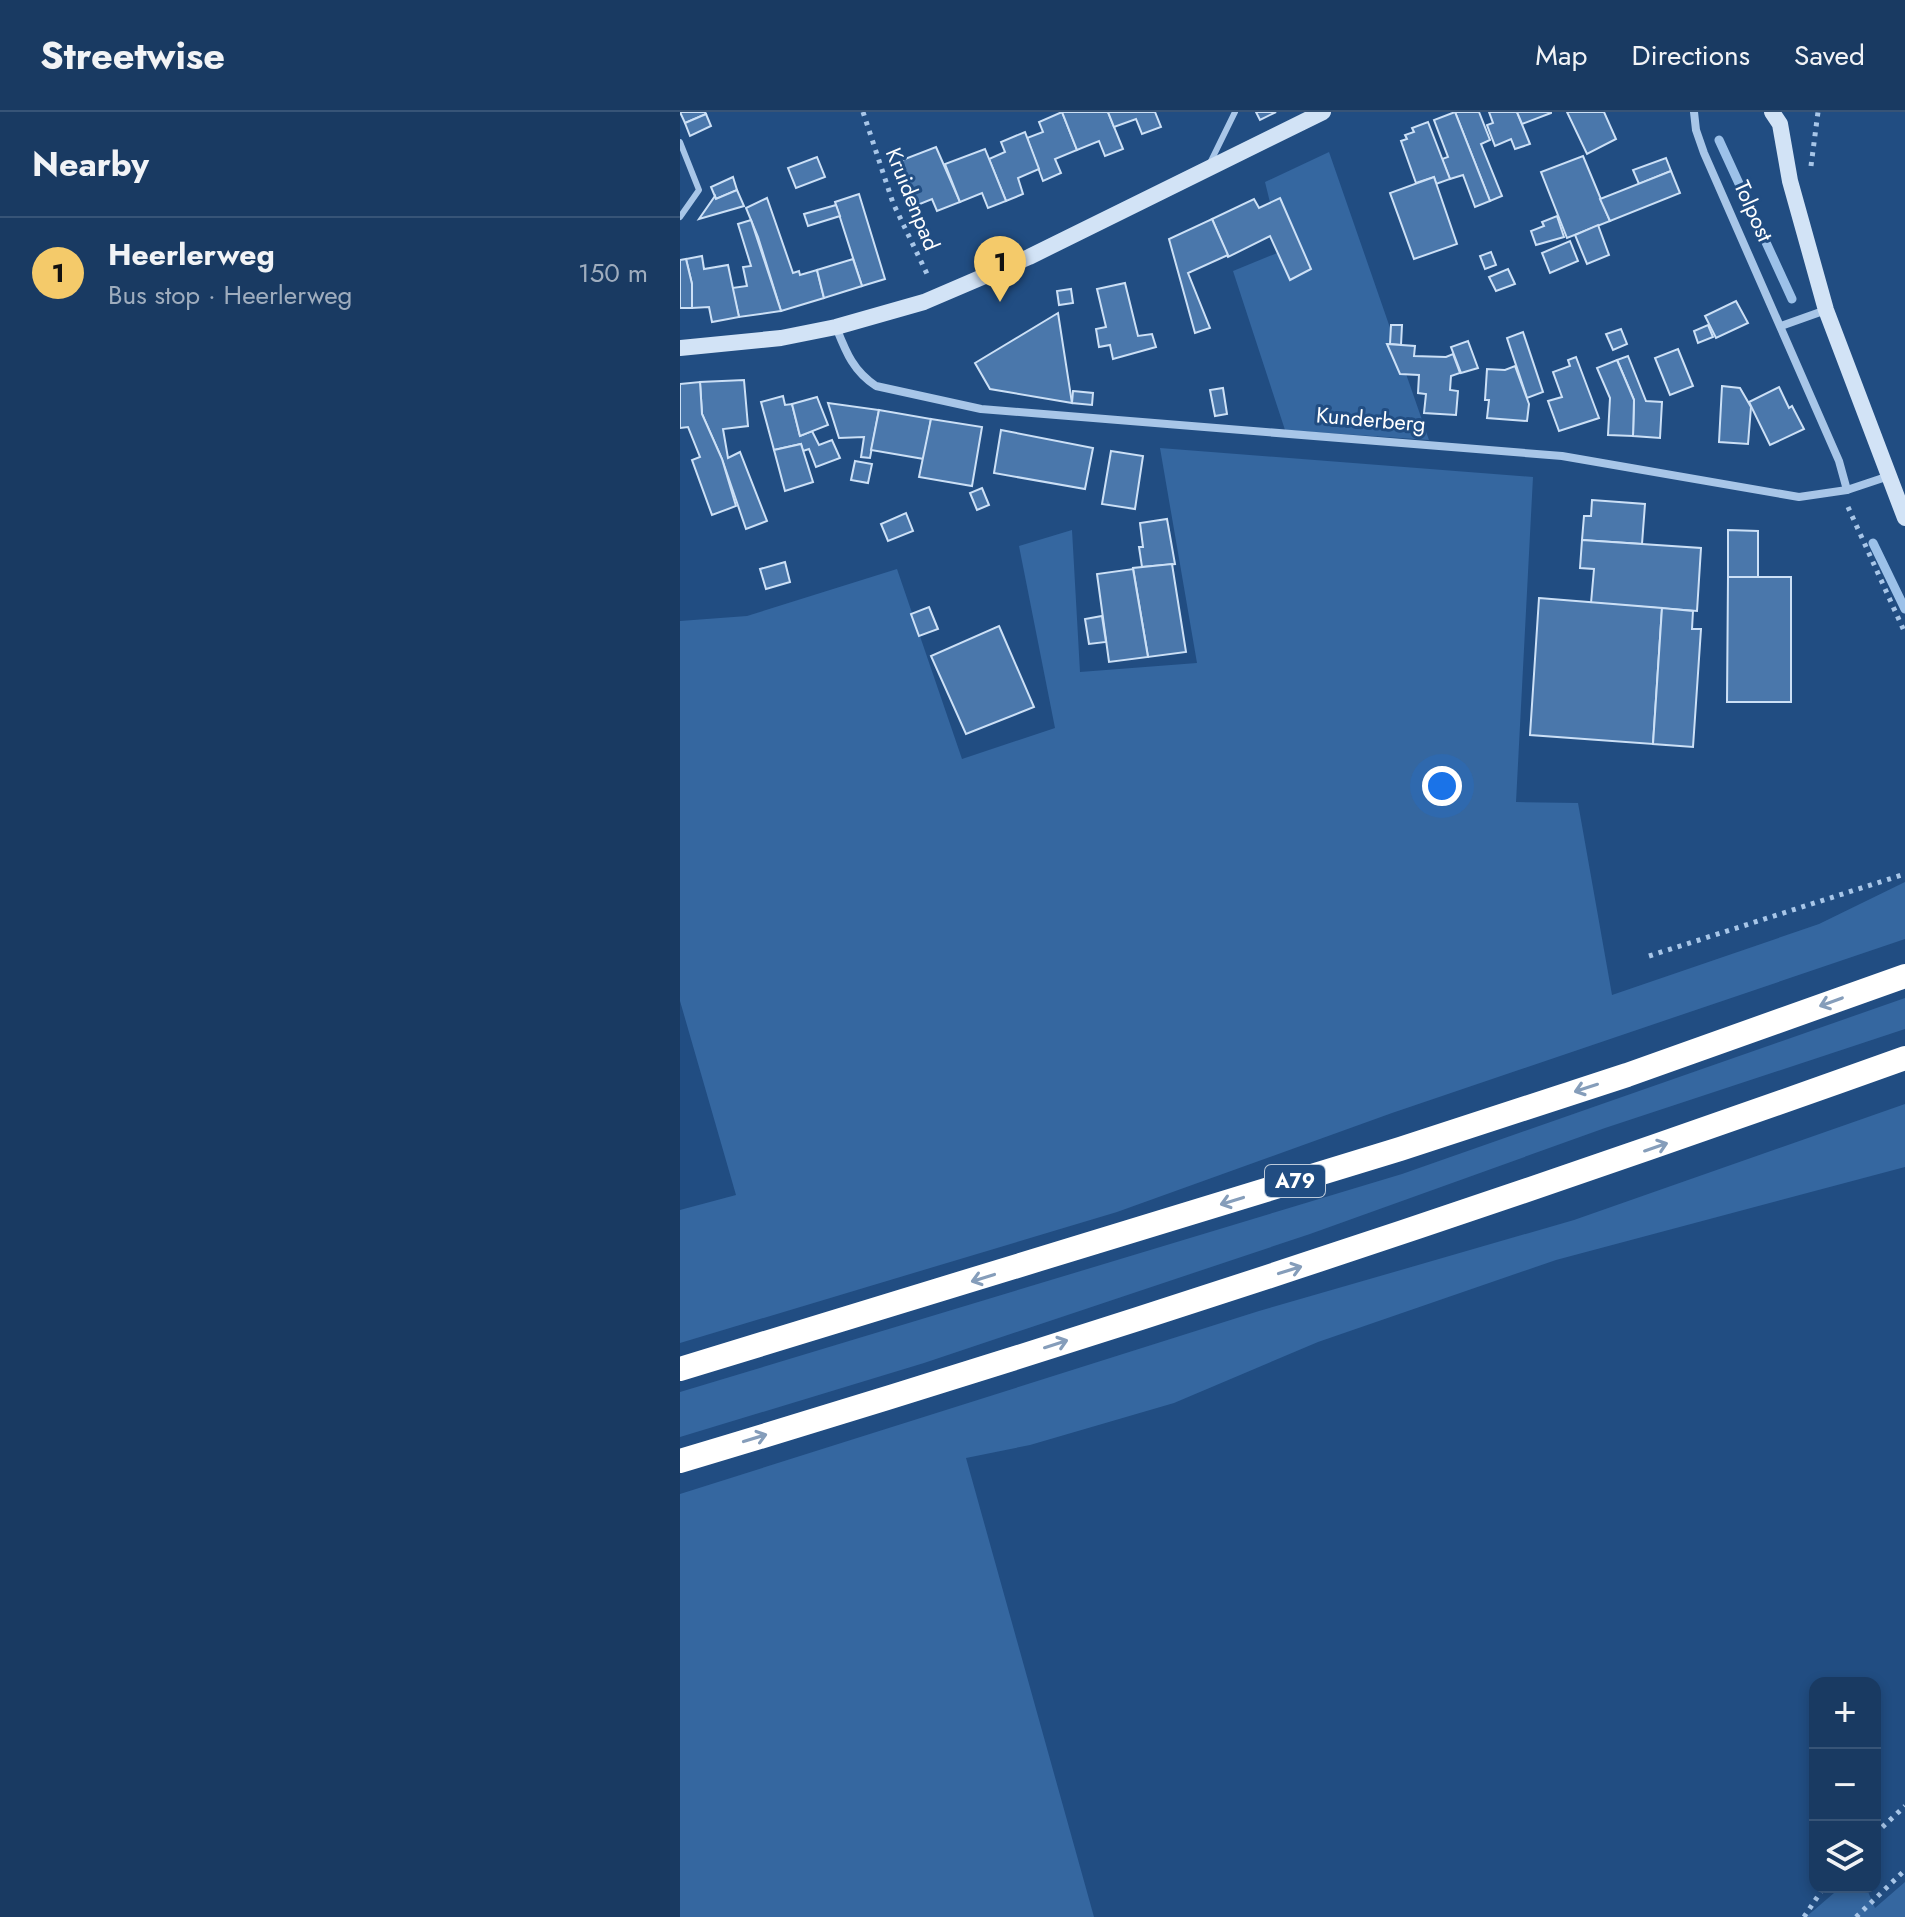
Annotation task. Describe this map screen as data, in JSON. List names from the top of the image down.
{
  "streets": {
    "highway": ["A79"],
    "main road": ["Tolpost"],
    "street": ["Kunderberg"],
    "path": ["Kruidenpad"]
  },
  "crossings": [
    ["Tolpost", "Kunderberg"]
  ],
  "page": {
    "header": "Streetwise",
    "nav": ["Map", "Directions", "Saved"],
    "heading": "Nearby",
    "list": [
      {
        "mark": "1",
        "name": "Heerlerweg",
        "note": "Bus stop · Heerlerweg",
        "value": "150 m"
      }
    ],
    "pins": "1",
    "map_buttons": ["+", "−"]
  }
}
